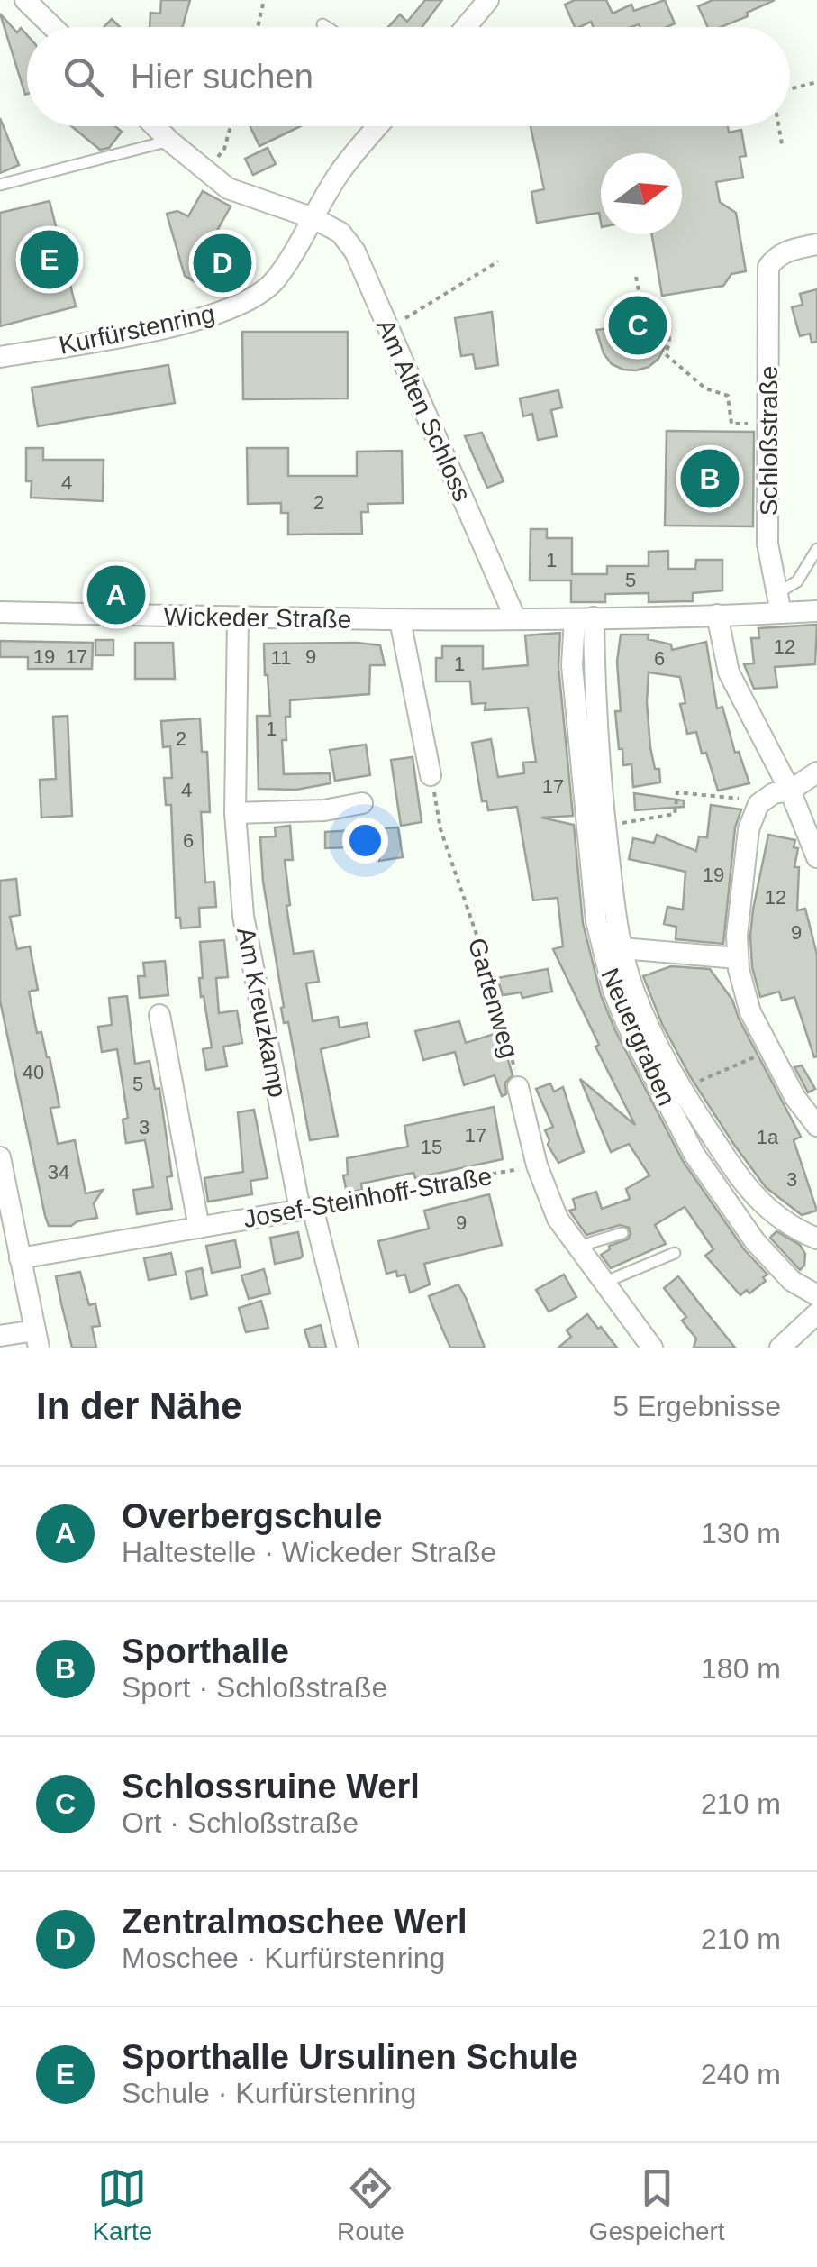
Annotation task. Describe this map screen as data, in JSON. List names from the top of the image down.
{
  "streets": {
    "street": [
      "Kurfürstenring",
      "Am Alten Schloss",
      "Schloßstraße",
      "Wickeder Straße",
      "Gartenweg",
      "Am Kreuzkamp",
      "Neuergraben",
      "Josef-Steinhoff-Straße"
    ]
  },
  "crossings": [
    ["Kurfürstenring", "Am Alten Schloss"],
    ["Am Alten Schloss", "Wickeder Straße"],
    ["Schloßstraße", "Wickeder Straße"],
    ["Wickeder Straße", "Am Kreuzkamp"],
    ["Wickeder Straße", "Neuergraben"],
    ["Gartenweg", "Josef-Steinhoff-Straße"],
    ["Am Kreuzkamp", "Josef-Steinhoff-Straße"]
  ],
  "house_numbers": [
    "4",
    "2",
    "1",
    "5",
    "12",
    "19",
    "17",
    "9",
    "11",
    "6",
    "1",
    "1",
    "2",
    "17",
    "4",
    "6",
    "19",
    "12",
    "9",
    "40",
    "5",
    "3",
    "17",
    "1a",
    "15",
    "34",
    "3",
    "9"
  ],
  "north": "right",
  "page": {
    "search": "Hier suchen",
    "pins": [
      "E",
      "D",
      "C",
      "B",
      "A"
    ],
    "heading": ["In der Nähe", "5 Ergebnisse"],
    "list": [
      {
        "mark": "A",
        "name": "Overbergschule",
        "note": "Haltestelle · Wickeder Straße",
        "value": "130 m"
      },
      {
        "mark": "B",
        "name": "Sporthalle",
        "note": "Sport · Schloßstraße",
        "value": "180 m"
      },
      {
        "mark": "C",
        "name": "Schlossruine Werl",
        "note": "Ort · Schloßstraße",
        "value": "210 m"
      },
      {
        "mark": "D",
        "name": "Zentralmoschee Werl",
        "note": "Moschee · Kurfürstenring",
        "value": "210 m"
      },
      {
        "mark": "E",
        "name": "Sporthalle Ursulinen Schule",
        "note": "Schule · Kurfürstenring",
        "value": "240 m"
      }
    ],
    "nav": ["Karte", "Route", "Gespeichert"]
  }
}
